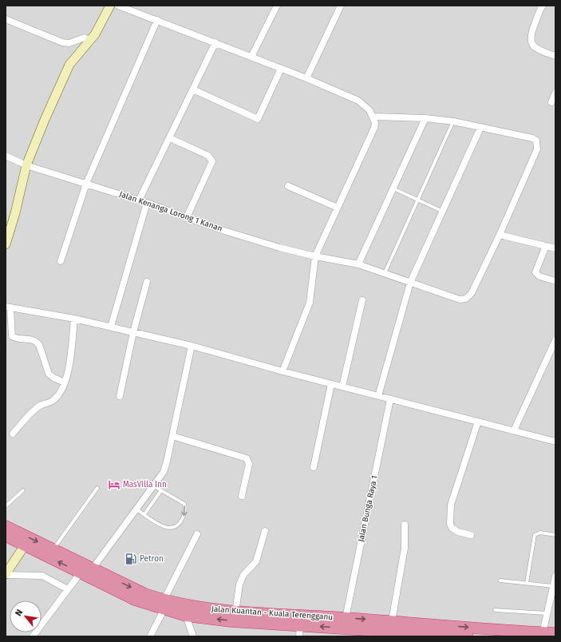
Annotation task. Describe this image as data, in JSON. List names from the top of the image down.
{
  "streets": {
    "highway": ["Jalan Kuantan - Kuala Terengganu"],
    "street": ["Jalan Kenanga Lorong 1 Kanan", "Jalan Bunga Raya 1"]
  },
  "crossings": [
    ["Jalan Bunga Raya 1", "Jalan Kuantan - Kuala Terengganu"]
  ],
  "places": {
    "hotel": ["MasVilla Inn"],
    "fuel station": ["Petron"]
  },
  "north": "top left"
}
